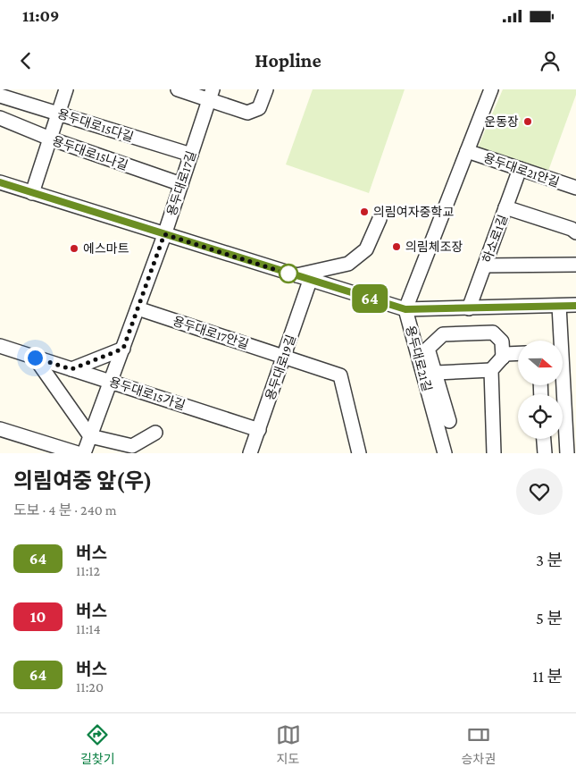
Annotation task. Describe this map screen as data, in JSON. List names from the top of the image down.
{
  "streets": {
    "street": [
      "용두대로15다길",
      "용두대로15나길",
      "용두대로21안길",
      "용두대로17길",
      "하소로1길",
      "용두대로17안길",
      "용두대로21길",
      "용두대로19길",
      "용두대로15가길"
    ]
  },
  "crossings": [
    ["용두대로15다길", "용두대로17길"],
    ["용두대로15나길", "용두대로17길"],
    ["용두대로21안길", "하소로1길"],
    ["용두대로21안길", "용두대로21길"],
    ["용두대로17길", "용두대로17안길"],
    ["용두대로17길", "용두대로15가길"],
    ["용두대로17안길", "용두대로19길"],
    ["용두대로19길", "용두대로15가길"]
  ],
  "places": [
    "운동장",
    "의림여자중학교",
    "의림체조장",
    "에스마트"
  ],
  "lines": ["bus line 64"],
  "north": "right",
  "page": {
    "status": "11:09",
    "header": "Hopline",
    "on_map": "64",
    "heading": ["의림여중 앞(우)", "도보 · 4 분 · 240 m"],
    "list": [
      {
        "mark": "64",
        "name": "버스",
        "note": "11:12",
        "value": "3 분"
      },
      {
        "mark": "10",
        "name": "버스",
        "note": "11:14",
        "value": "5 분"
      },
      {
        "mark": "64",
        "name": "버스",
        "note": "11:20",
        "value": "11 분"
      }
    ],
    "tabs": ["길찾기", "지도", "승차권"]
  }
}
